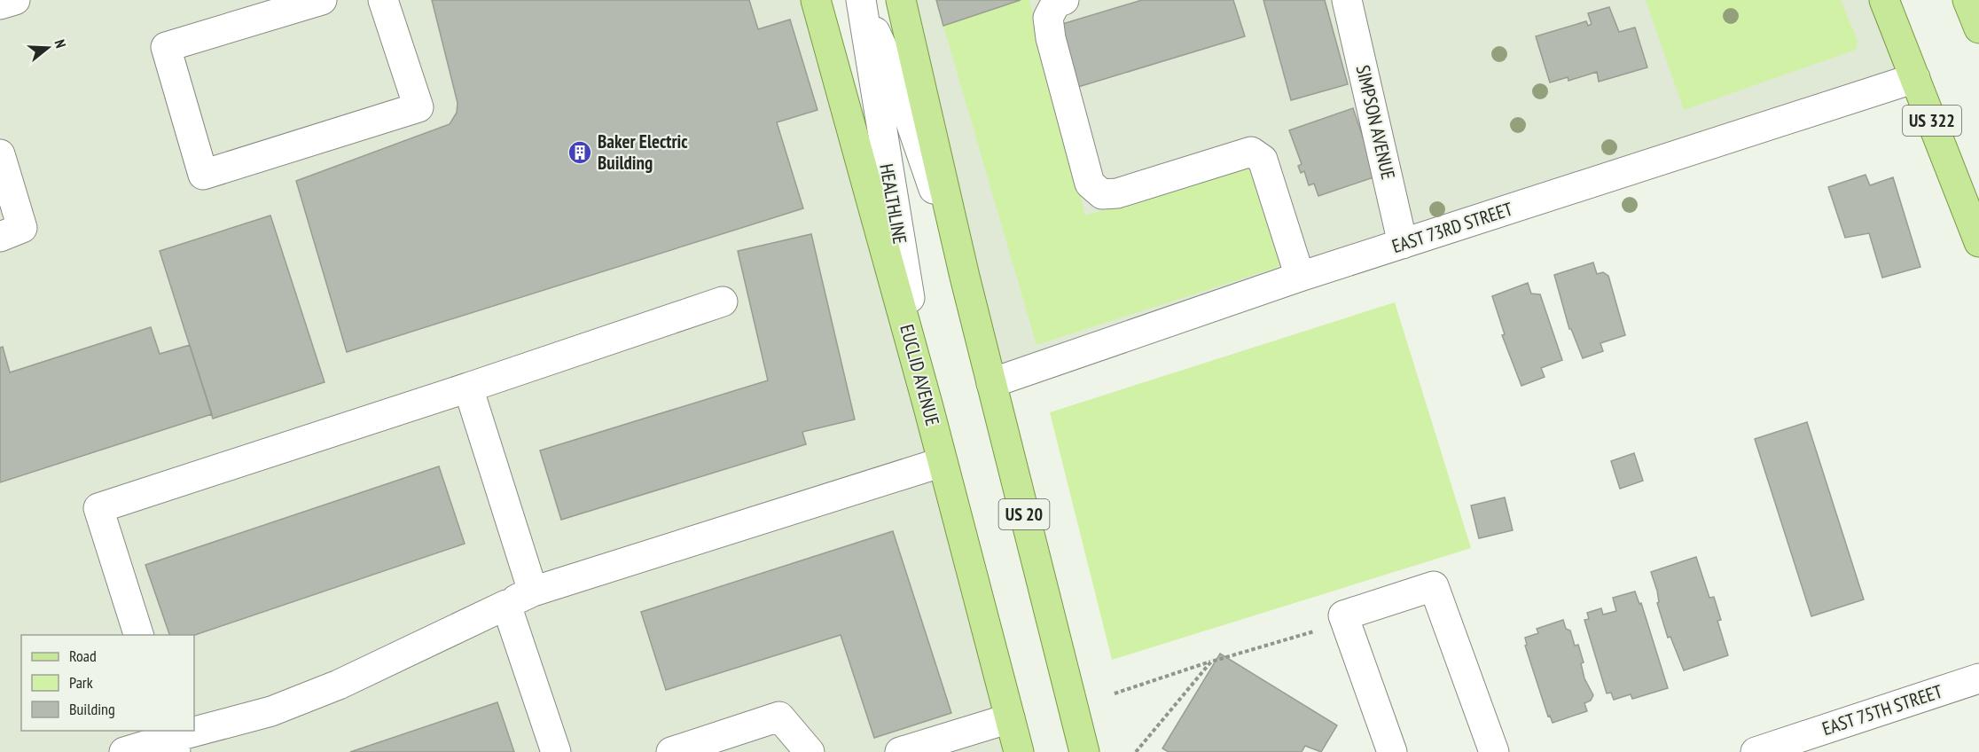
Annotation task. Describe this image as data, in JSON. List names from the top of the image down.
{
  "streets": {
    "main road": ["US 322", "EUCLID AVENUE", "US 20"],
    "street": [
      "SIMPSON AVENUE",
      "HEALTHLINE",
      "EAST 73RD STREET",
      "EAST 75TH STREET"
    ]
  },
  "crossings": [
    ["US 322", "EAST 73RD STREET"],
    ["SIMPSON AVENUE", "EAST 73RD STREET"],
    ["HEALTHLINE", "EUCLID AVENUE"],
    ["HEALTHLINE", "US 20"],
    ["EAST 73RD STREET", "US 20"]
  ],
  "places": {
    "building": ["Baker Electric Building"]
  },
  "legend": ["Road", "Park", "Building"],
  "north": "right"
}
